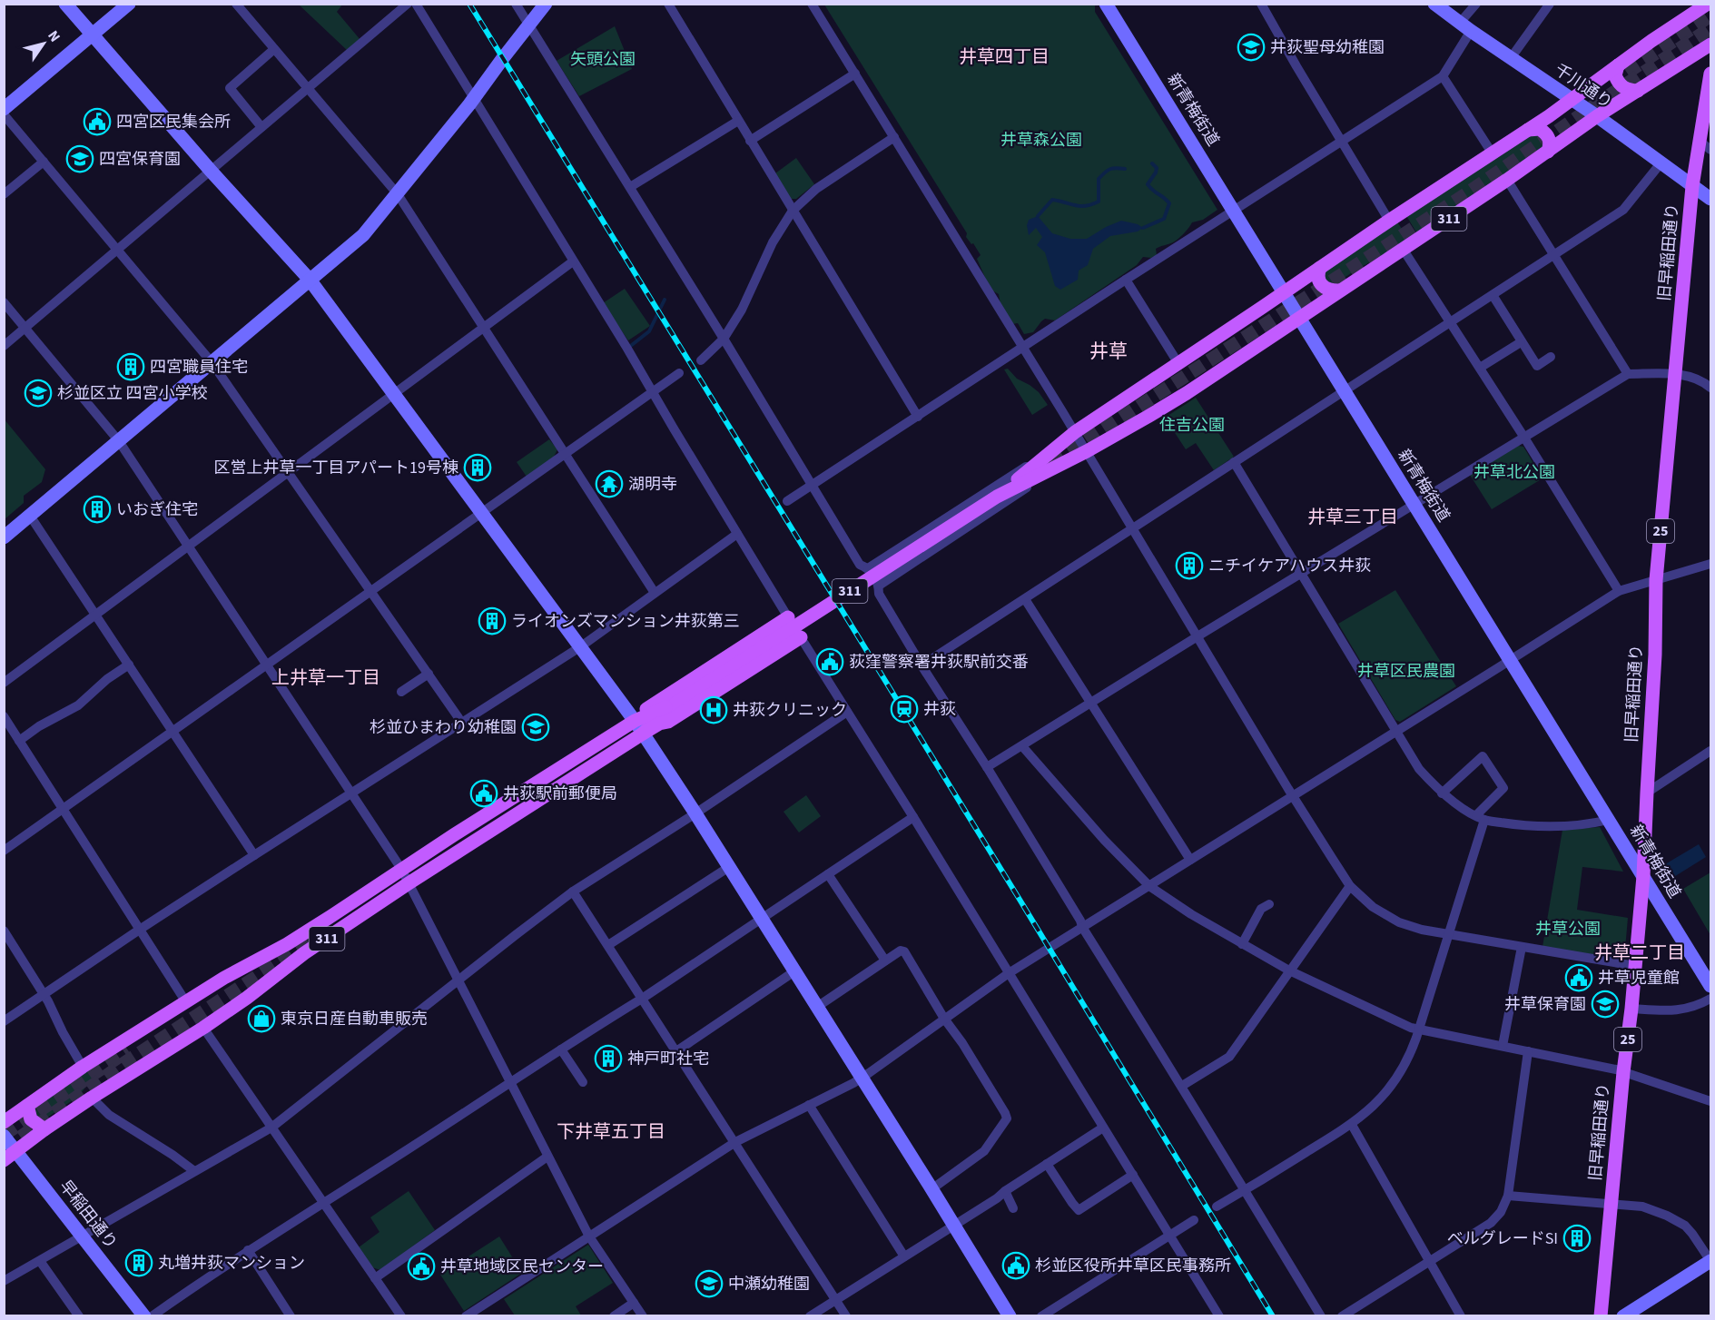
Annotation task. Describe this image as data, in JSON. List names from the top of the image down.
{
  "streets": {
    "main road": ["311", "旧早稲田通り", "25"],
    "street": ["千川通り", "新青梅街道", "早稲田通り"]
  },
  "crossings": [
    ["千川通り", "311"],
    ["千川通り", "旧早稲田通り"],
    ["新青梅街道", "311"],
    ["新青梅街道", "旧早稲田通り"],
    ["311", "早稲田通り"]
  ],
  "districts": [
    "井草四丁目",
    "井草",
    "井草三丁目",
    "上井草一丁目",
    "井草二丁目",
    "下井草五丁目"
  ],
  "parks": [
    "矢頭公園",
    "井草森公園",
    "住吉公園",
    "井草北公園",
    "井草区民農園",
    "井草公園"
  ],
  "places": {
    "school or university": [
      "井荻聖母幼稚園",
      "四宮保育園",
      "杉並区立 四宮小学校",
      "杉並ひまわり幼稚園",
      "井草保育園",
      "中瀬幼稚園"
    ],
    "public building": [
      "四宮区民集会所",
      "荻窪警察署井荻駅前交番",
      "井荻駅前郵便局",
      "井草児童館",
      "杉並区役所井草区民事務所",
      "井草地域区民センター"
    ],
    "building": [
      "四宮職員住宅",
      "区営上井草一丁目アパート19号棟",
      "いおぎ住宅",
      "ニチイケアハウス井荻",
      "ライオンズマンション井荻第三",
      "神戸町社宅",
      "ベルグレードSI",
      "丸増井荻マンション"
    ],
    "temple": ["湖明寺"],
    "station": ["井荻"],
    "hospital": ["井荻クリニック"],
    "shop": ["東京日産自動車販売"]
  },
  "north": "top right"
}
